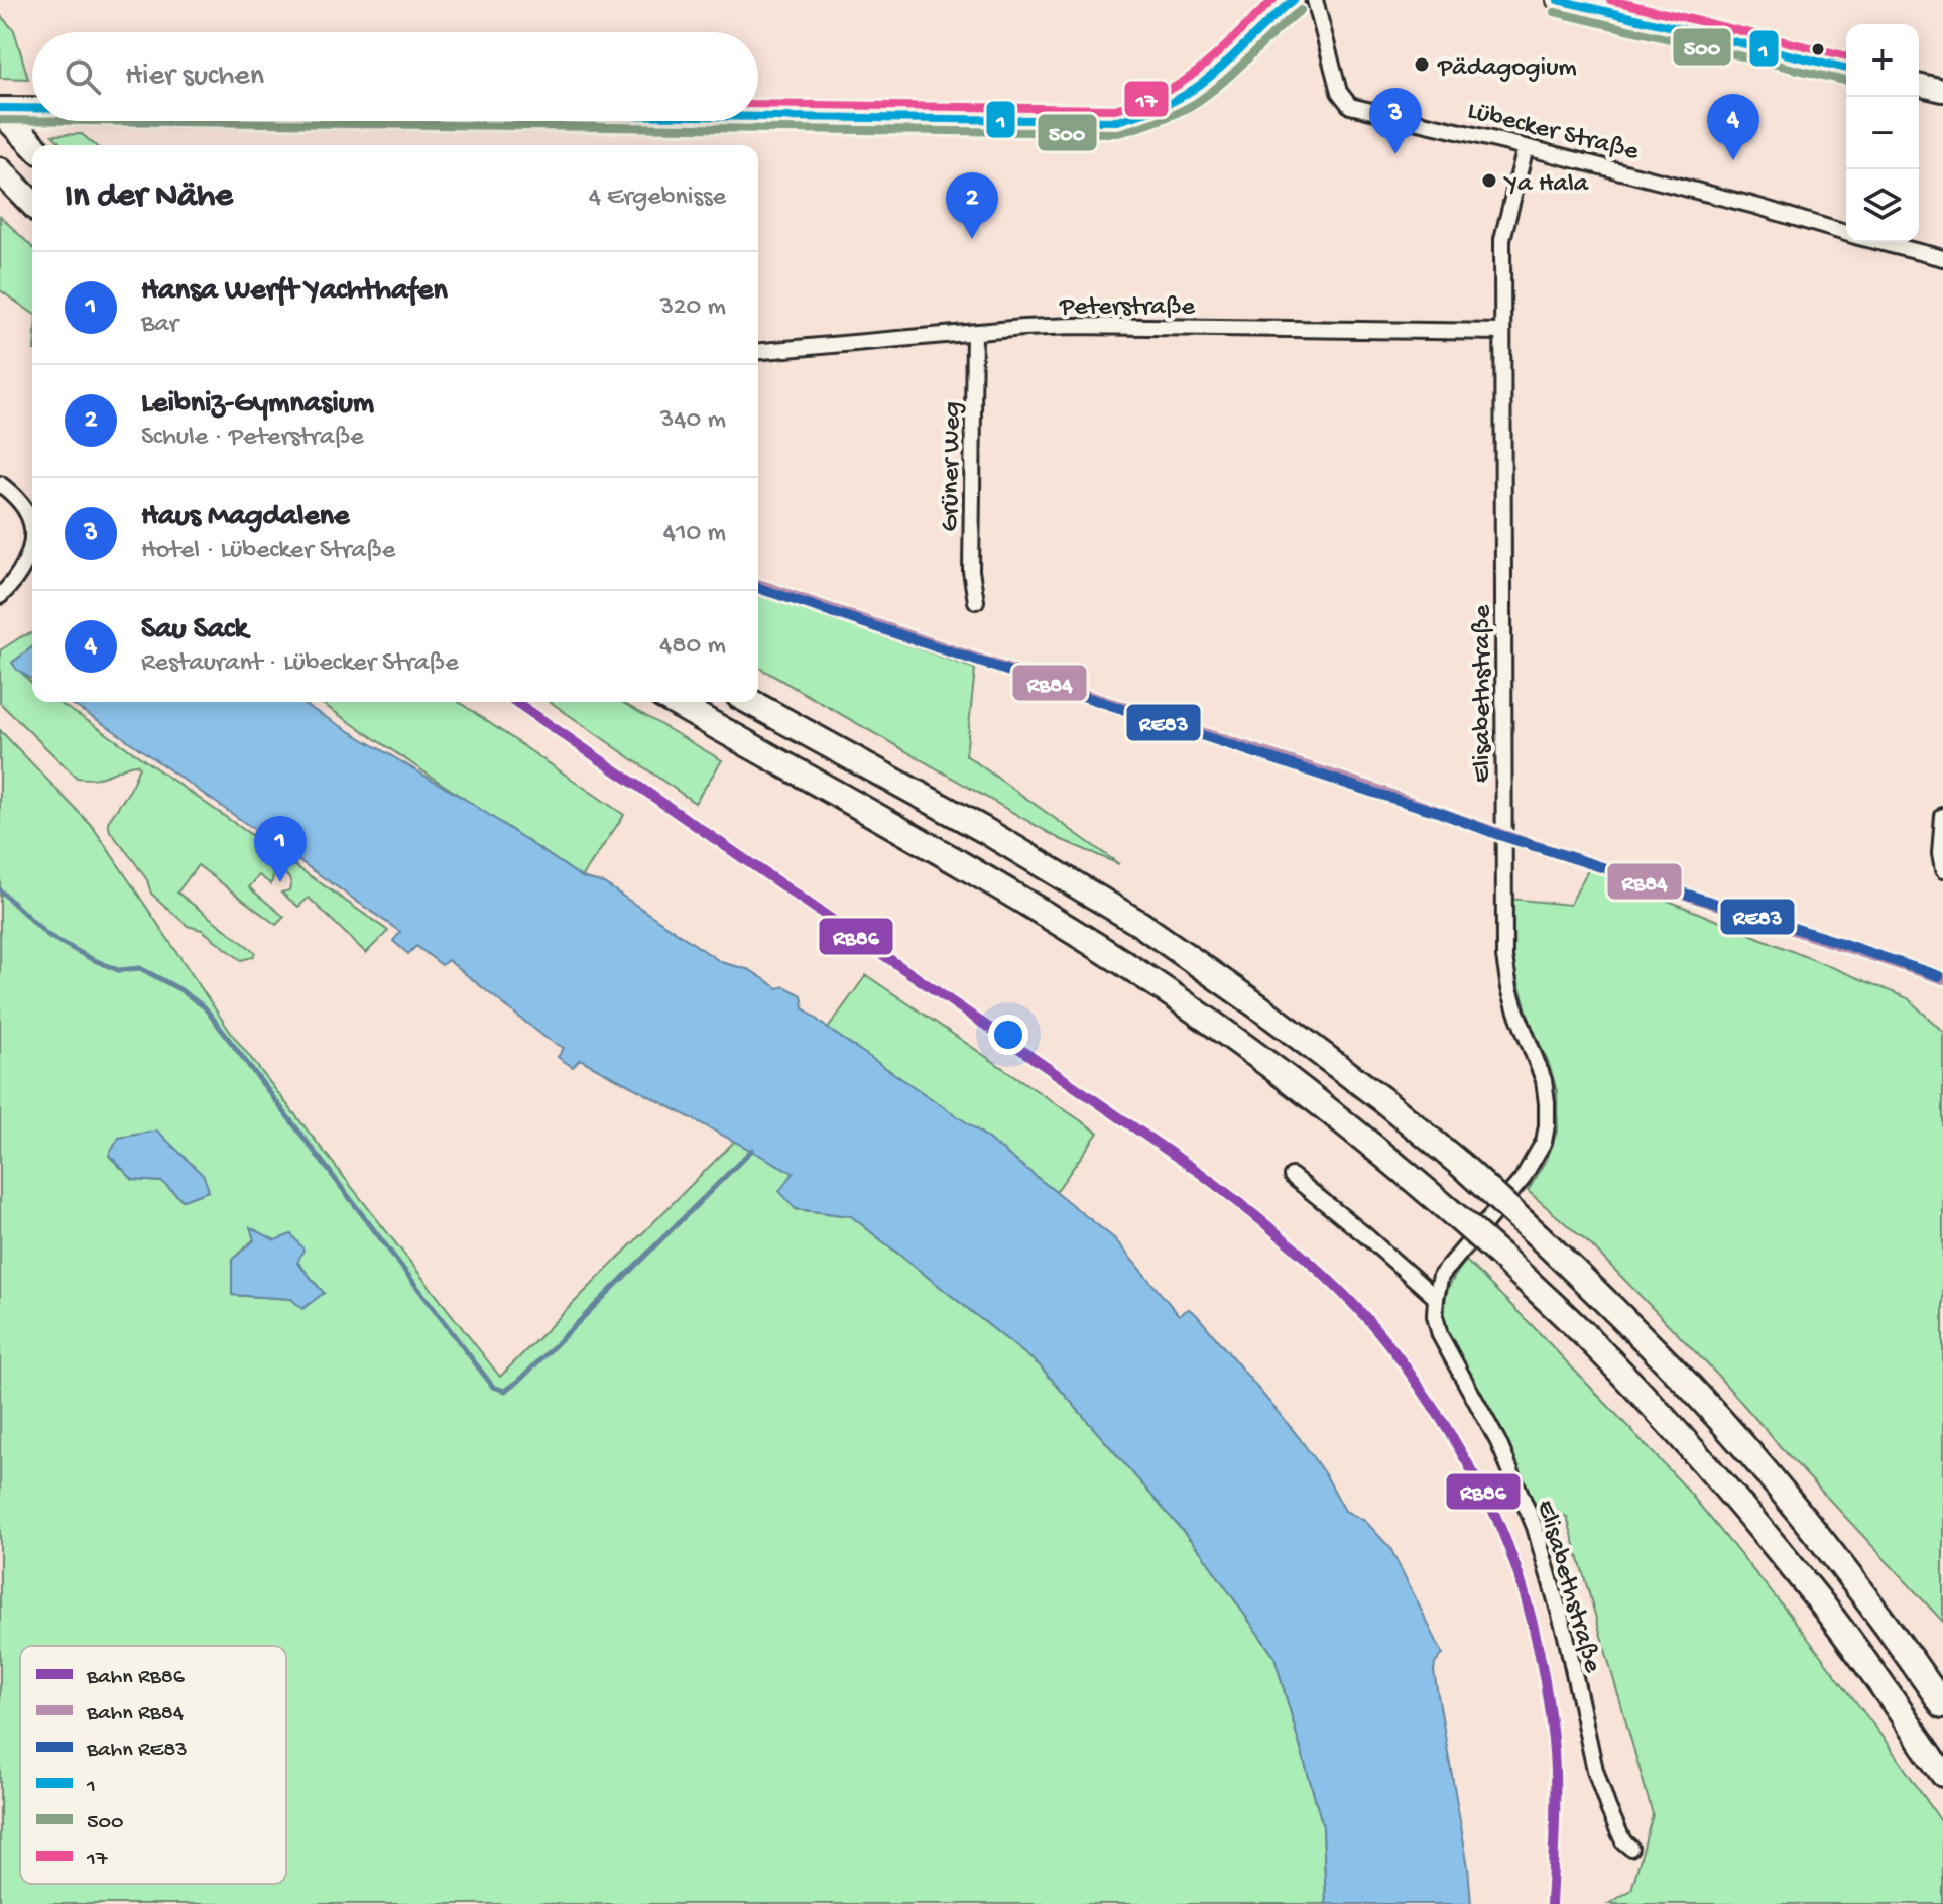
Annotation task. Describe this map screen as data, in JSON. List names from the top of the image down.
{
  "streets": {
    "street": [
      "Lübecker Straße",
      "Peterstraße",
      "Grüner Weg",
      "Elisabethstraße"
    ]
  },
  "crossings": [
    ["Lübecker Straße", "Elisabethstraße"],
    ["Peterstraße", "Grüner Weg"],
    ["Peterstraße", "Elisabethstraße"]
  ],
  "places": ["Pädagogium", "Ya Hala"],
  "lines": [
    "transit line 1",
    "transit line 17",
    "transit line 500",
    "rail line RB84",
    "rail line RE83",
    "rail line RB86"
  ],
  "legend": [
    "Bahn RB86",
    "Bahn RB84",
    "Bahn RE83",
    "1",
    "500",
    "17"
  ],
  "page": {
    "map_buttons": ["+", "−"],
    "search": "Hier suchen",
    "pins": [
      "3",
      "4",
      "2",
      "1"
    ],
    "heading": ["In der Nähe", "4 Ergebnisse"],
    "list": [
      {
        "mark": "1",
        "name": "Hansa Werft Yachthafen",
        "note": "Bar",
        "value": "320 m"
      },
      {
        "mark": "2",
        "name": "Leibniz-Gymnasium",
        "note": "Schule · Peterstraße",
        "value": "340 m"
      },
      {
        "mark": "3",
        "name": "Haus Magdalene",
        "note": "Hotel · Lübecker Straße",
        "value": "410 m"
      },
      {
        "mark": "4",
        "name": "Sau Sack",
        "note": "Restaurant · Lübecker Straße",
        "value": "480 m"
      }
    ]
  }
}
